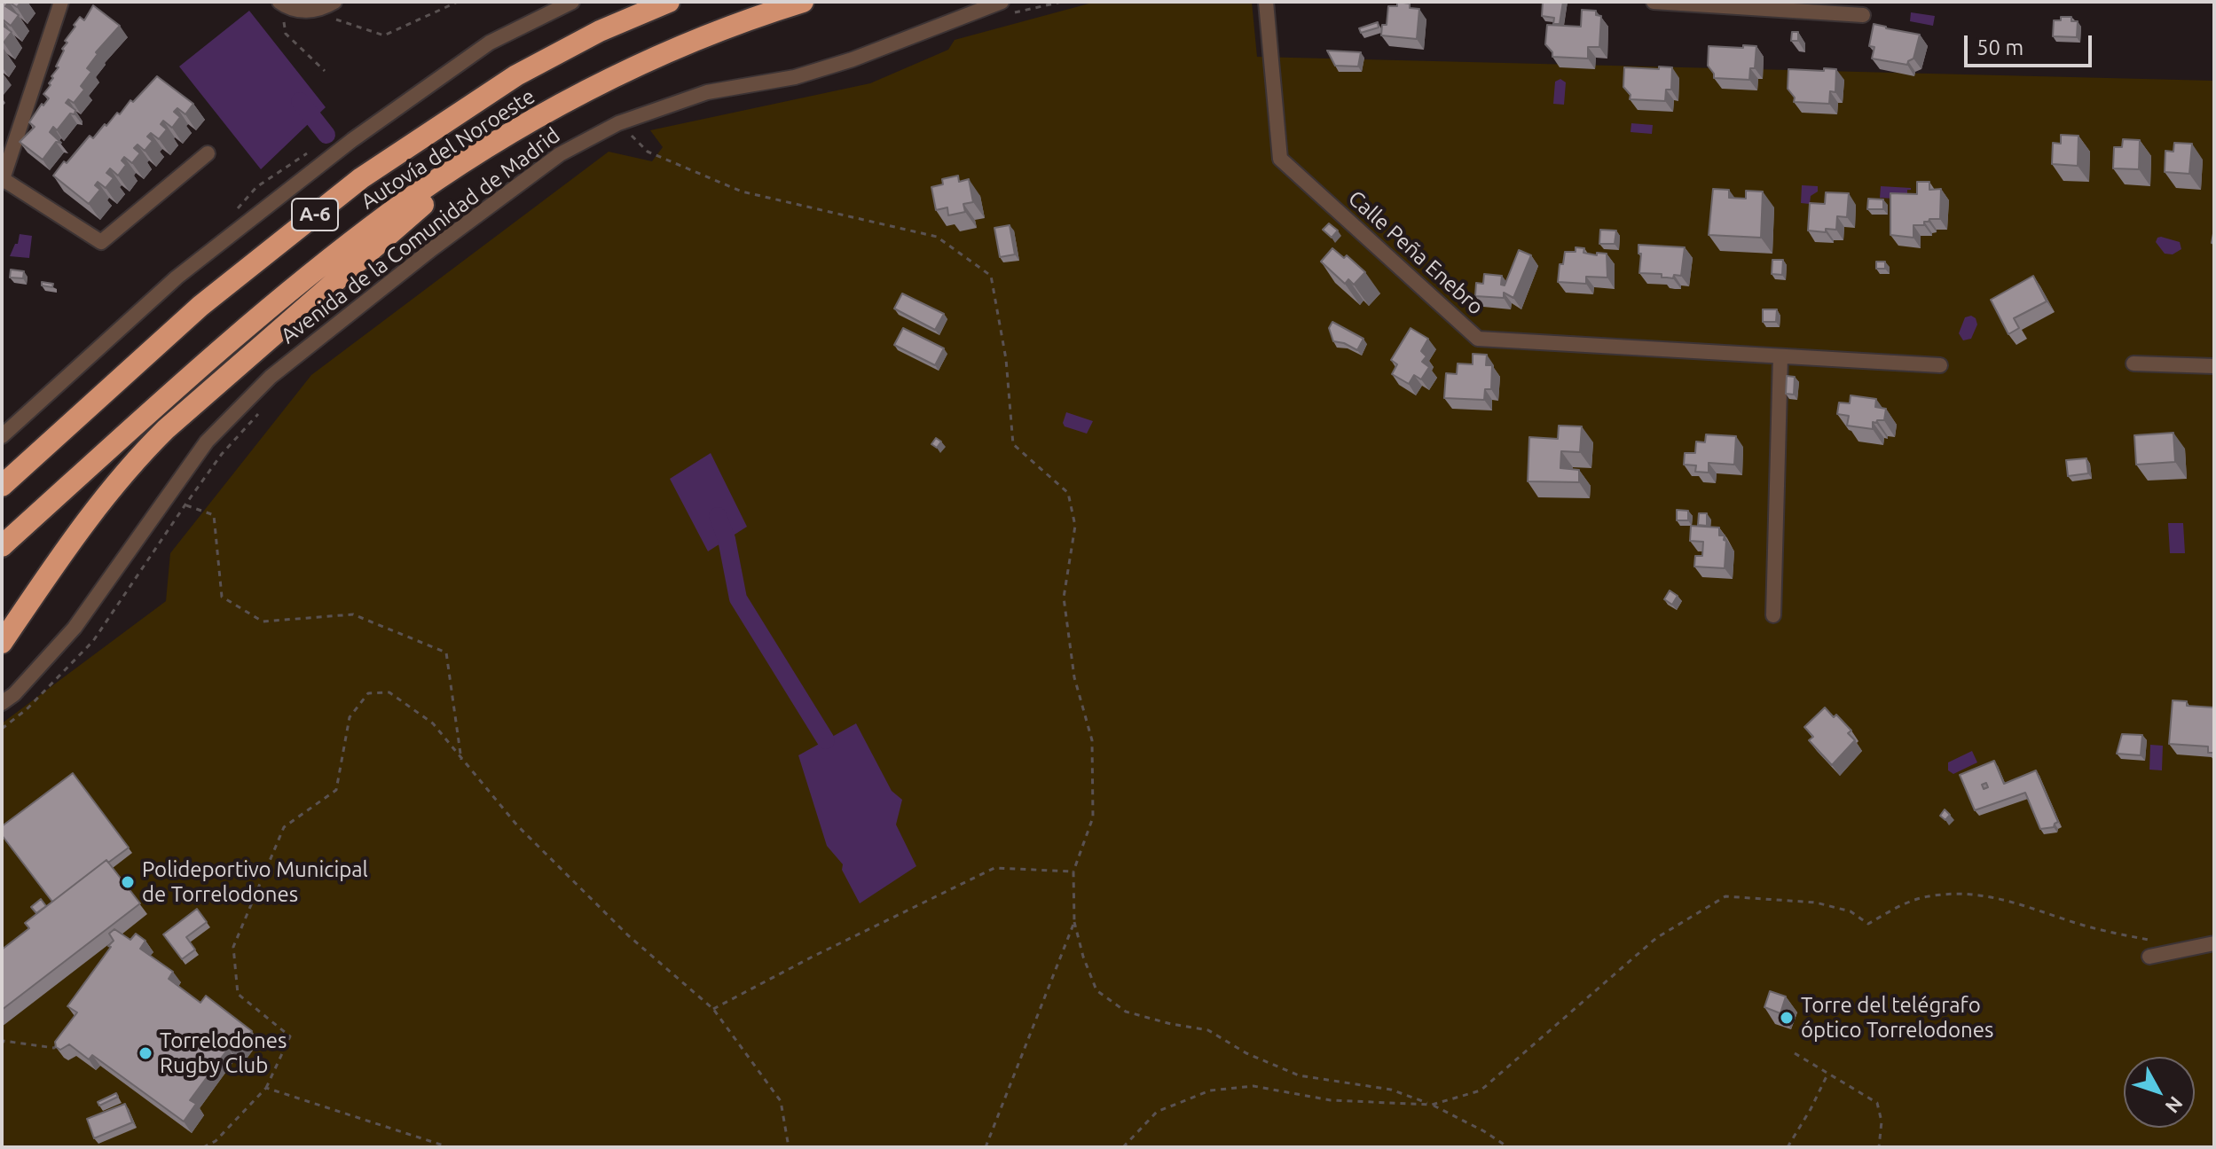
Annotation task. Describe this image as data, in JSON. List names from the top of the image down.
{
  "streets": {
    "highway": ["Autovía del Noroeste", "A-6"],
    "street": ["Avenida de la Comunidad de Madrid", "Calle Peña Enebro"]
  },
  "places": ["Polideportivo Municipal de Torrelodones", "Torre del telégrafo óptico Torrelodones", "Torrelodones Rugby Club"],
  "scale_bar": "50 m",
  "north": "bottom right"
}
